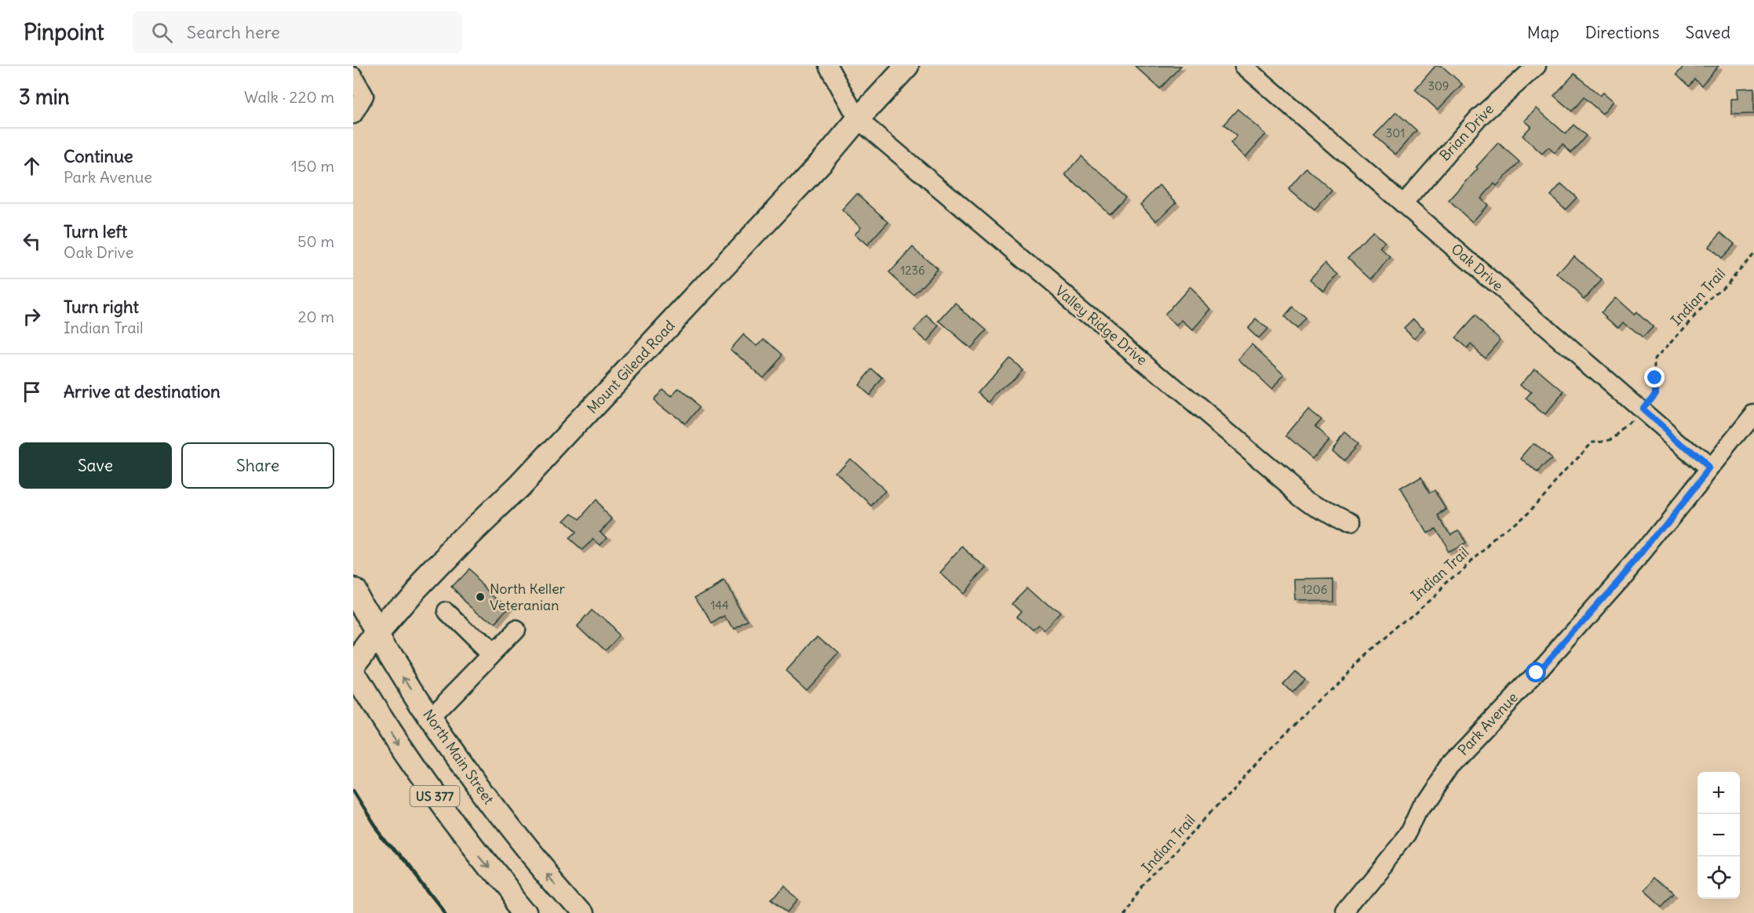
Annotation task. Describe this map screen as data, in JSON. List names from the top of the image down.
{
  "streets": {
    "main road": ["Mount Gilead Road", "North Main Street", "US 377"],
    "street": [
      "Brian Drive",
      "Oak Drive",
      "Valley Ridge Drive",
      "Park Avenue"
    ],
    "path": ["Indian Trail"]
  },
  "crossings": [
    ["Brian Drive", "Oak Drive"],
    ["Oak Drive", "Indian Trail"],
    ["Oak Drive", "Park Avenue"],
    ["Valley Ridge Drive", "Mount Gilead Road"],
    ["Mount Gilead Road", "North Main Street"]
  ],
  "places": ["North Keller Veteranian"],
  "house_numbers": [
    "309",
    "301",
    "1236",
    "1206",
    "144"
  ],
  "page": {
    "header": "Pinpoint",
    "search": "Search here",
    "nav": ["Map", "Directions", "Saved"],
    "heading": ["3 min", "Walk · 220 m"],
    "list": [
      ["Continue", "Park Avenue", "150 m"],
      ["Turn left", "Oak Drive", "50 m"],
      ["Turn right", "Indian Trail", "20 m"],
      "Arrive at destination"
    ],
    "buttons": ["Save", "Share"],
    "map_buttons": ["+", "−"]
  }
}
